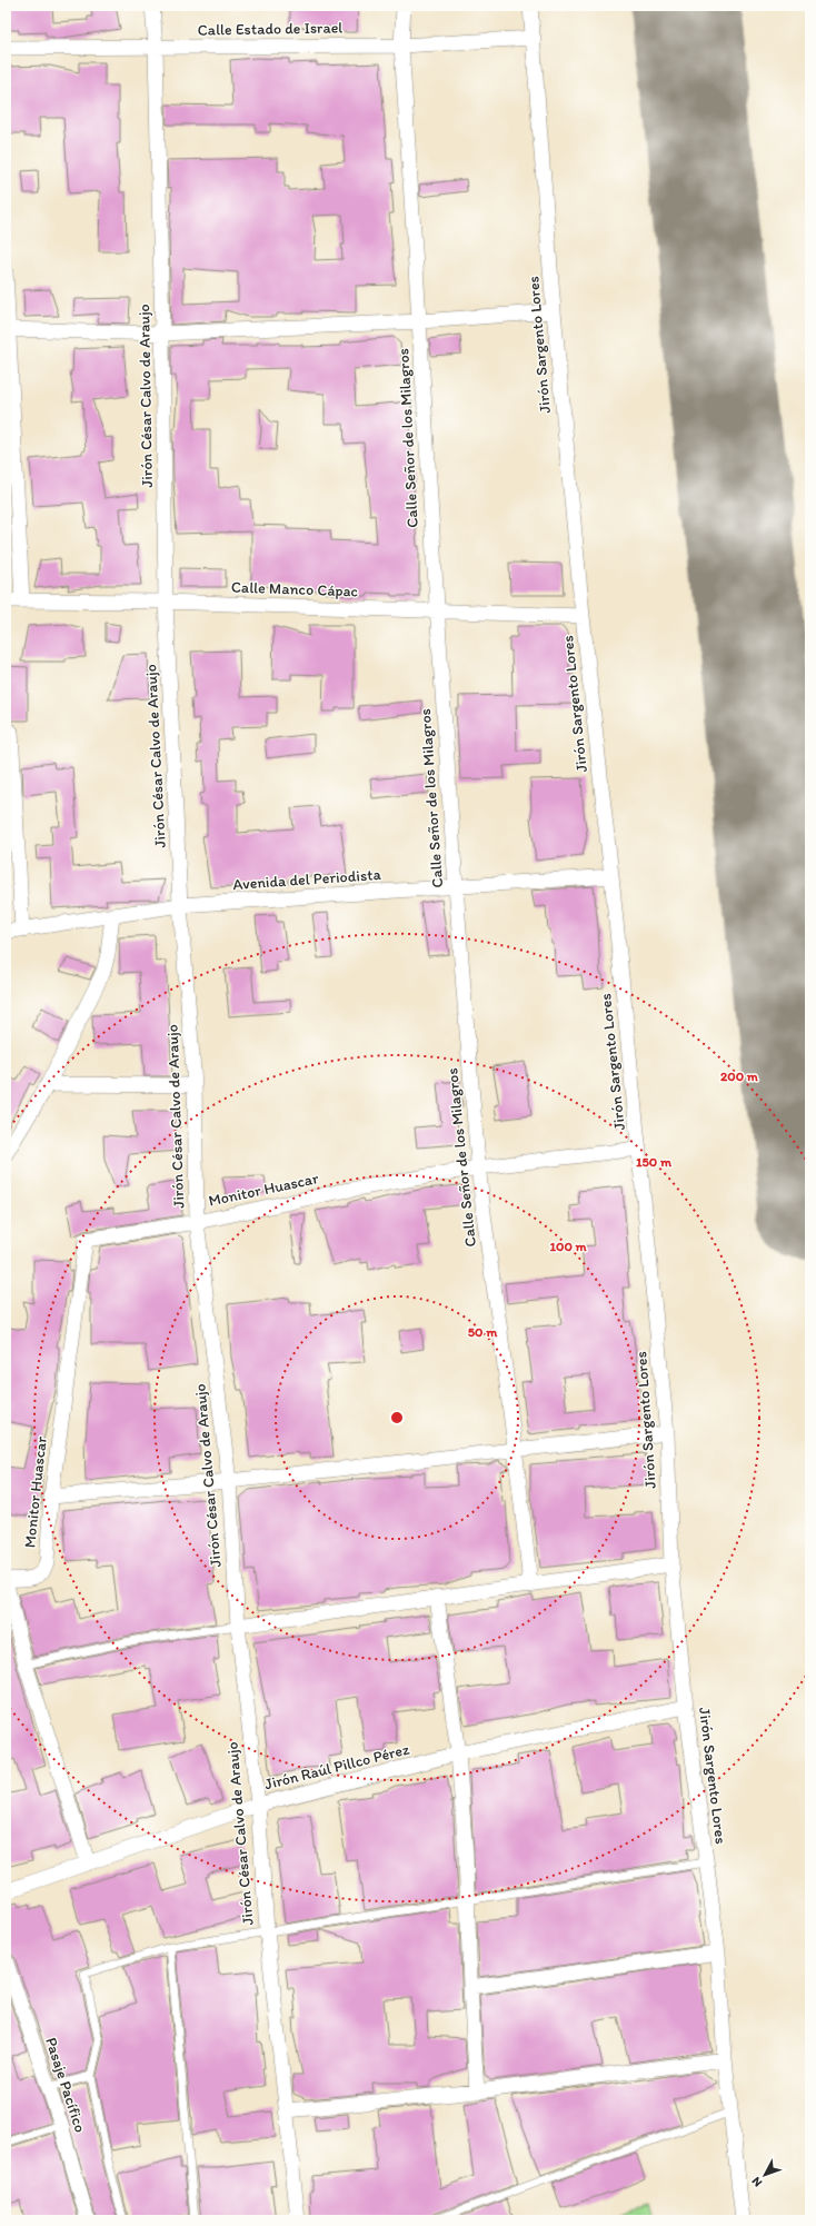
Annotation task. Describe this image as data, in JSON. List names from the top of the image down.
{
  "streets": {
    "street": [
      "Calle Estado de Israel",
      "Jirón Sargento Lores",
      "Jirón César Calvo de Araujo",
      "Calle Señor de los Milagros",
      "Calle Manco Cápac",
      "Avenida del Periodista",
      "Monitor Huascar",
      "Jirón Raúl Pillco Pérez",
      "Pasaje Pacífico"
    ]
  },
  "crossings": [
    ["Calle Estado de Israel", "Jirón Sargento Lores"],
    ["Calle Estado de Israel", "Jirón César Calvo de Araujo"],
    ["Calle Estado de Israel", "Calle Señor de los Milagros"],
    ["Jirón Sargento Lores", "Calle Manco Cápac"],
    ["Jirón Sargento Lores", "Avenida del Periodista"],
    ["Jirón Sargento Lores", "Monitor Huascar"],
    ["Jirón Sargento Lores", "Jirón Raúl Pillco Pérez"],
    ["Jirón César Calvo de Araujo", "Calle Manco Cápac"],
    ["Jirón César Calvo de Araujo", "Avenida del Periodista"],
    ["Jirón César Calvo de Araujo", "Monitor Huascar"],
    ["Jirón César Calvo de Araujo", "Jirón Raúl Pillco Pérez"],
    ["Calle Señor de los Milagros", "Calle Manco Cápac"],
    ["Calle Señor de los Milagros", "Avenida del Periodista"],
    ["Calle Señor de los Milagros", "Monitor Huascar"]
  ],
  "north": "bottom left",
  "rings": [
    "200 m",
    "150 m",
    "100 m",
    "50 m"
  ]
}
